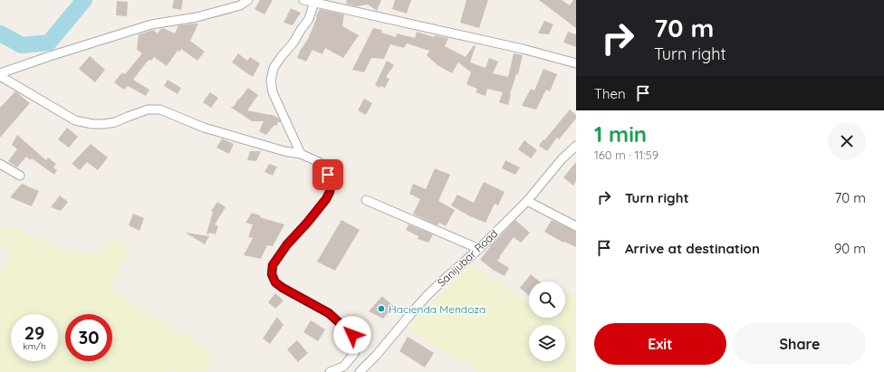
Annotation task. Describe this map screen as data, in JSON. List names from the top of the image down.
{
  "streets": {
    "street": ["Sanijubar Road"]
  },
  "places": ["Hacienda Mendoza"],
  "page": {
    "turn": ["70 m", "Turn right"],
    "then": "Then",
    "heading": ["1 min", "160 m · 11:59"],
    "list": [
      {
        "name": "Turn right",
        "value": "70 m"
      },
      {
        "name": "Arrive at destination",
        "value": "90 m"
      }
    ],
    "speed": "29 km/h",
    "limit": "30",
    "buttons": ["Exit", "Share"]
  }
}
